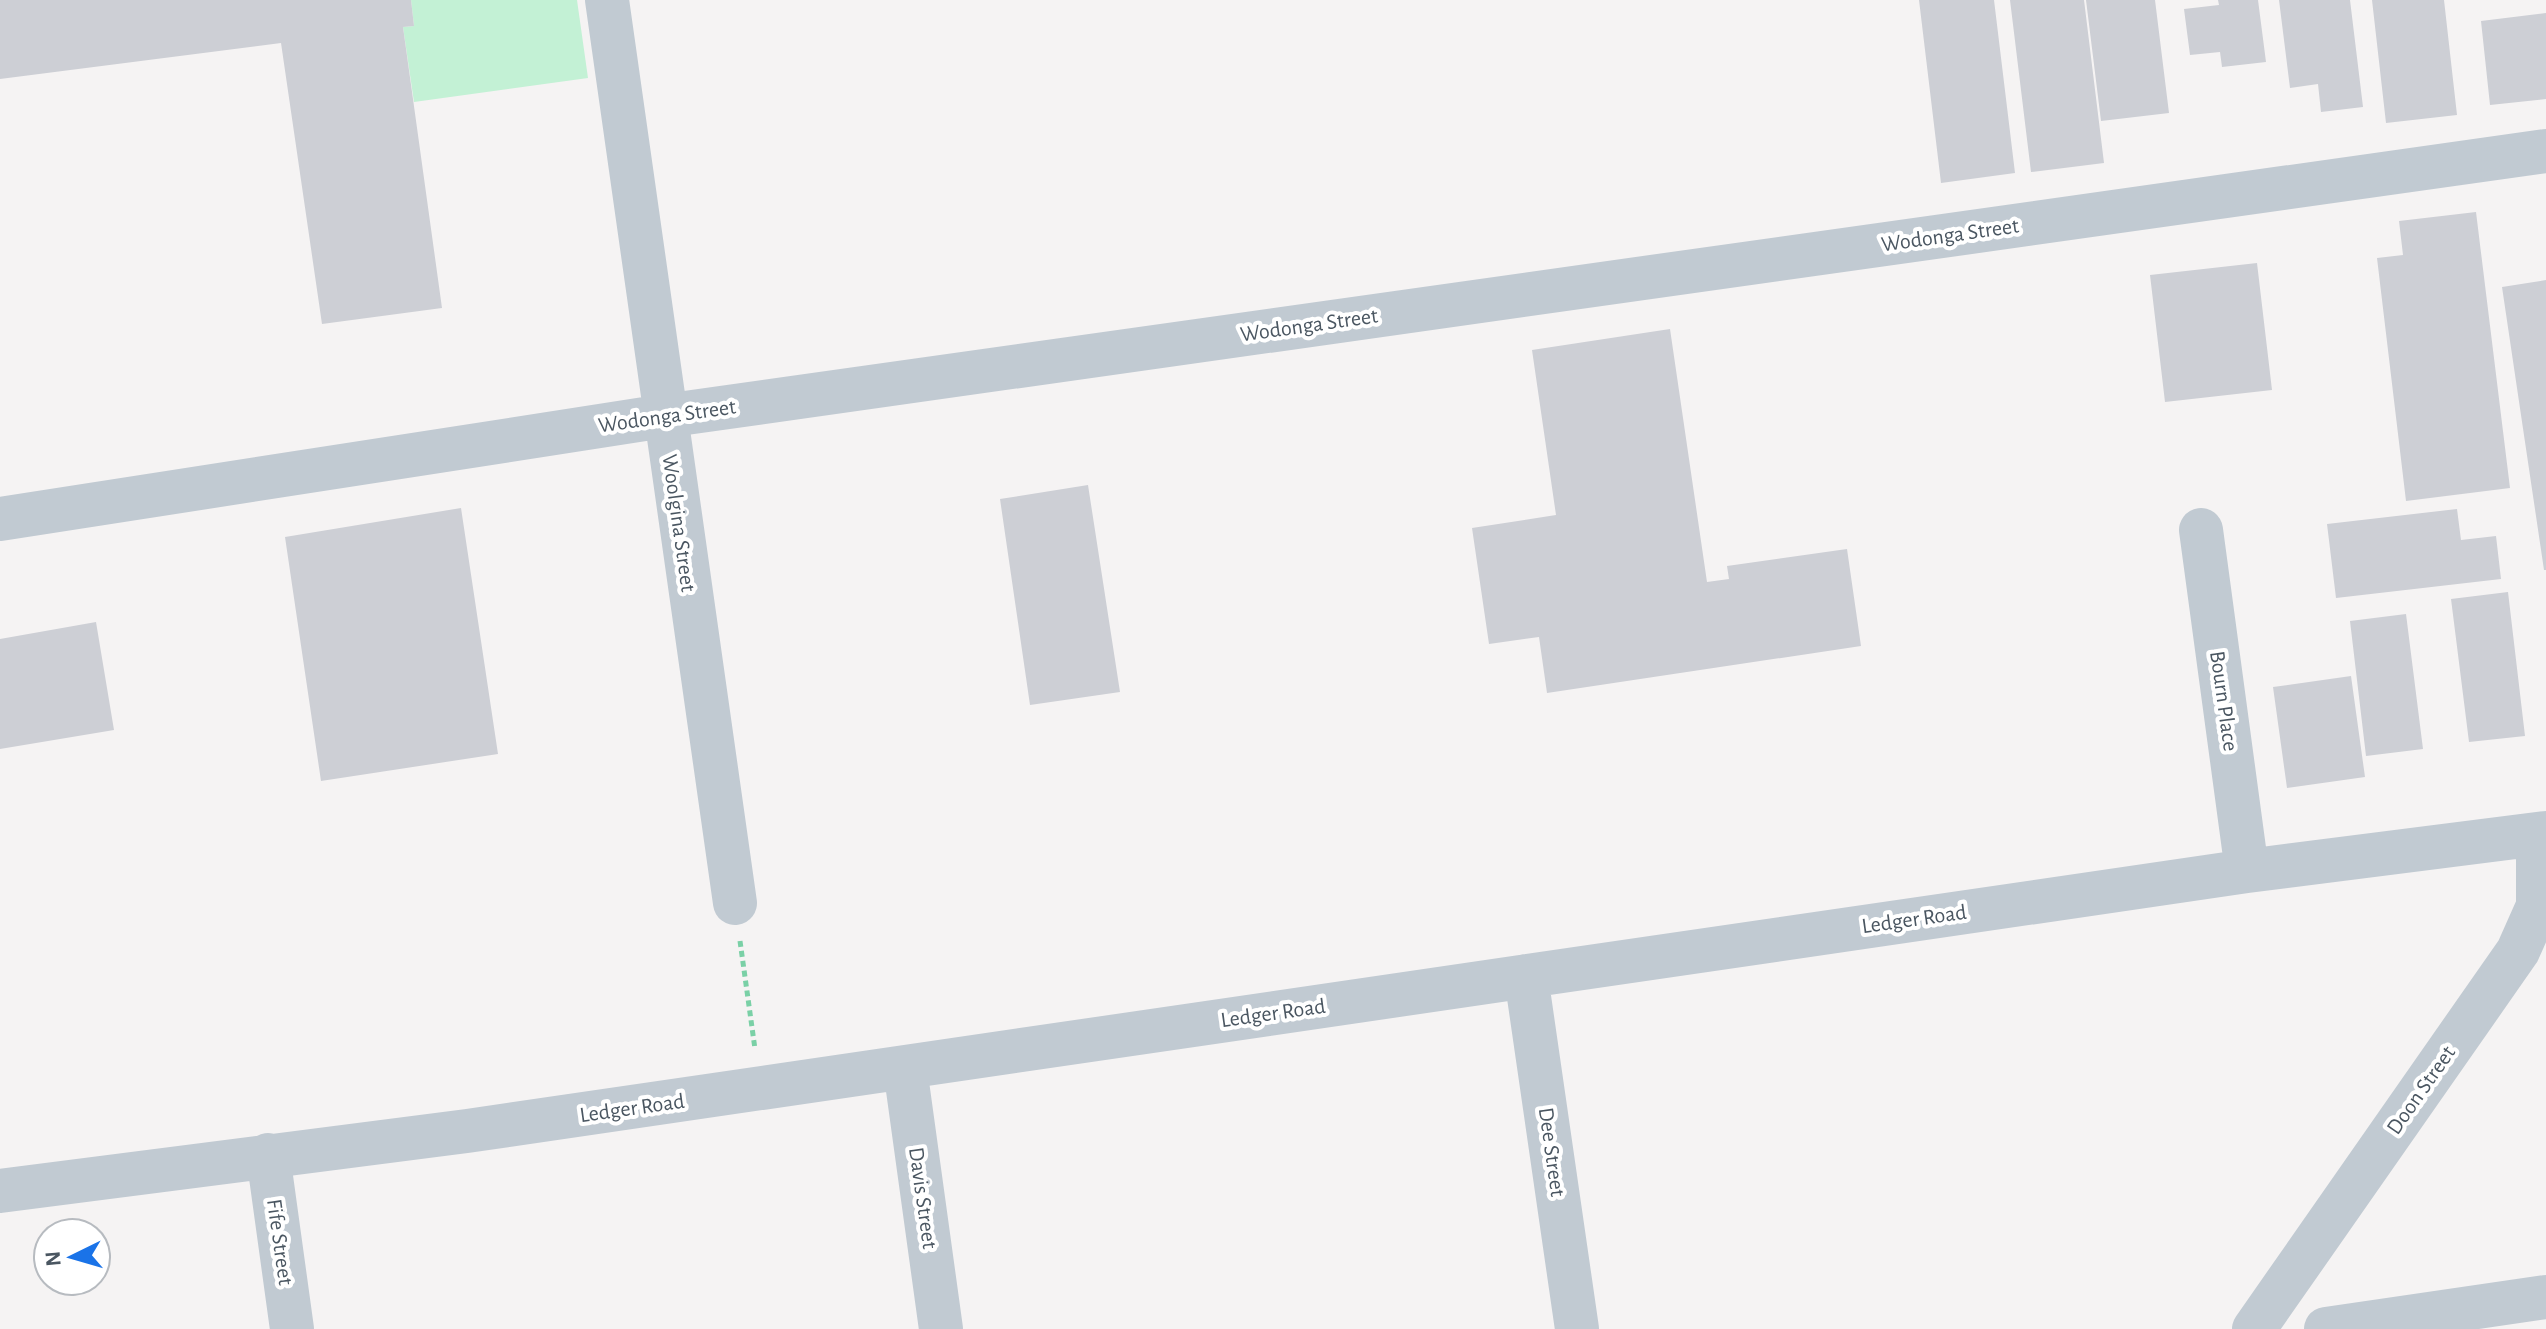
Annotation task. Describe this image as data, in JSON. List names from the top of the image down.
{
  "streets": {
    "street": [
      "Wodonga Street",
      "Woolgina Street",
      "Bourn Place",
      "Ledger Road",
      "Doon Street",
      "Dee Street",
      "Davis Street",
      "Fife Street"
    ]
  },
  "crossings": [
    ["Wodonga Street", "Woolgina Street"],
    ["Bourn Place", "Ledger Road"],
    ["Ledger Road", "Doon Street"],
    ["Ledger Road", "Dee Street"],
    ["Ledger Road", "Davis Street"],
    ["Ledger Road", "Fife Street"]
  ],
  "north": "left"
}
